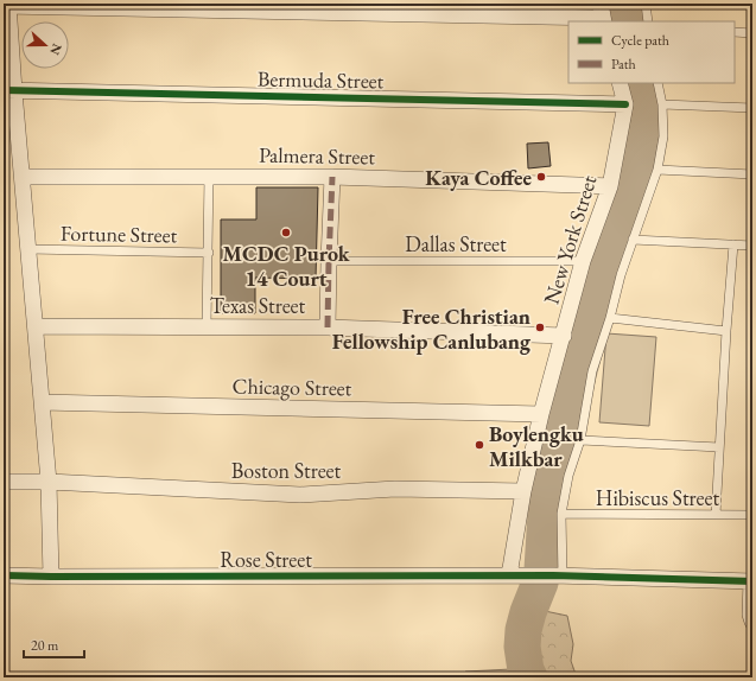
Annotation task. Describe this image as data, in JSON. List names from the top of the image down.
{
  "streets": {
    "street": [
      "Bermuda Street",
      "Palmera Street",
      "New York Street",
      "Texas Street",
      "Chicago Street",
      "Boston Street",
      "Rose Street"
    ],
    "lane": ["Fortune Street", "Dallas Street", "Hibiscus Street"]
  },
  "crossings": [
    ["Bermuda Street", "New York Street"],
    ["Palmera Street", "New York Street"],
    ["New York Street", "Dallas Street"],
    ["New York Street", "Texas Street"],
    ["New York Street", "Chicago Street"],
    ["New York Street", "Boston Street"],
    ["New York Street", "Rose Street"]
  ],
  "places": [
    "Kaya Coffee",
    "MCDC Purok 14 Court",
    "Free Christian Fellowship Canlubang",
    "Boylengku Milkbar"
  ],
  "legend": ["Cycle path", "Path"],
  "scale_bar": "20 m",
  "north": "right"
}
